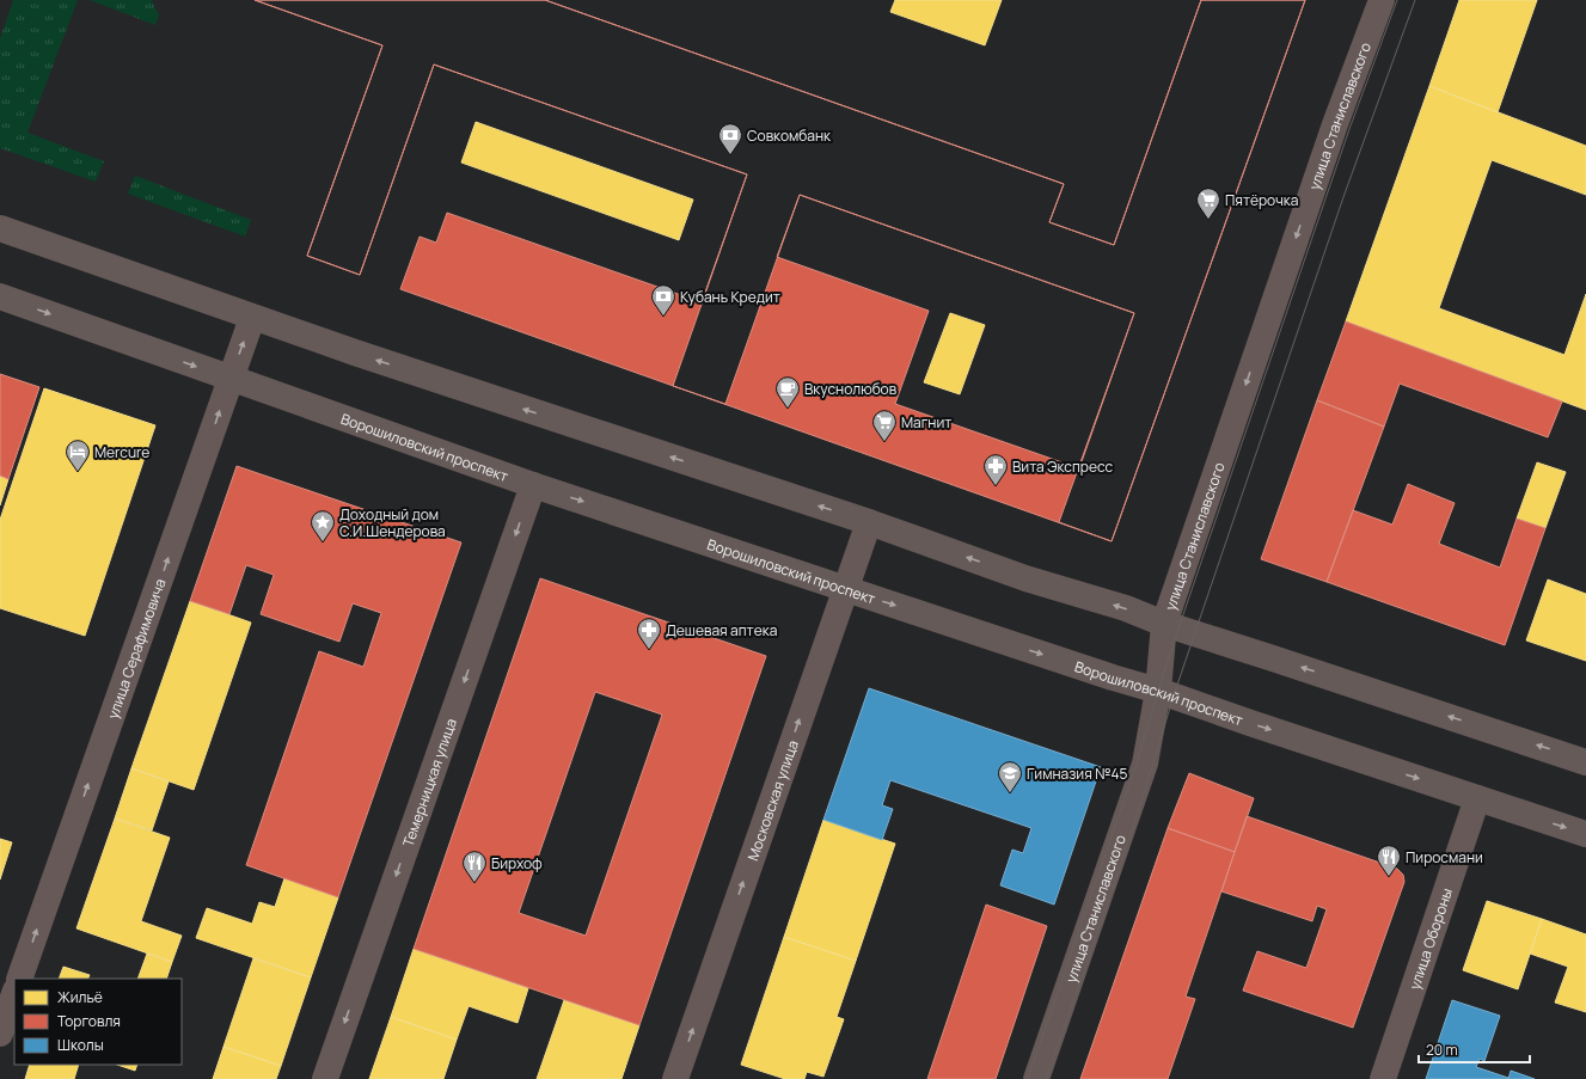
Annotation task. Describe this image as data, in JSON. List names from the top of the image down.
{
  "streets": {
    "main road": ["Ворошиловский проспект"],
    "street": [
      "улица Станиславского",
      "улица Серафимовича",
      "Темерницкая улица",
      "Московская улица",
      "улица Обороны"
    ]
  },
  "crossings": [
    ["улица Станиславского", "Ворошиловский проспект"],
    ["Ворошиловский проспект", "улица Серафимовича"],
    ["Ворошиловский проспект", "Темерницкая улица"],
    ["Ворошиловский проспект", "Московская улица"],
    ["Ворошиловский проспект", "улица Обороны"]
  ],
  "one_way": [
    "улица Станиславского",
    "улица Серафимовича",
    "Темерницкая улица",
    "Московская улица"
  ],
  "places": {
    "bank": ["Совкомбанк", "Кубань Кредит"],
    "supermarket": ["Пятёрочка", "Магнит"],
    "cafe": ["Вкуснолюбов"],
    "hotel": ["Mercure"],
    "pharmacy": ["Вита Экспресс", "Дешевая аптека"],
    "place": ["Доходный дом С.И.Шендерова"],
    "school or university": ["Гимназия №45"],
    "restaurant": ["Пиросмани", "Бирхоф"]
  },
  "legend": ["Жильё", "Торговля", "Школы"],
  "scale_bar": "20 m"
}
